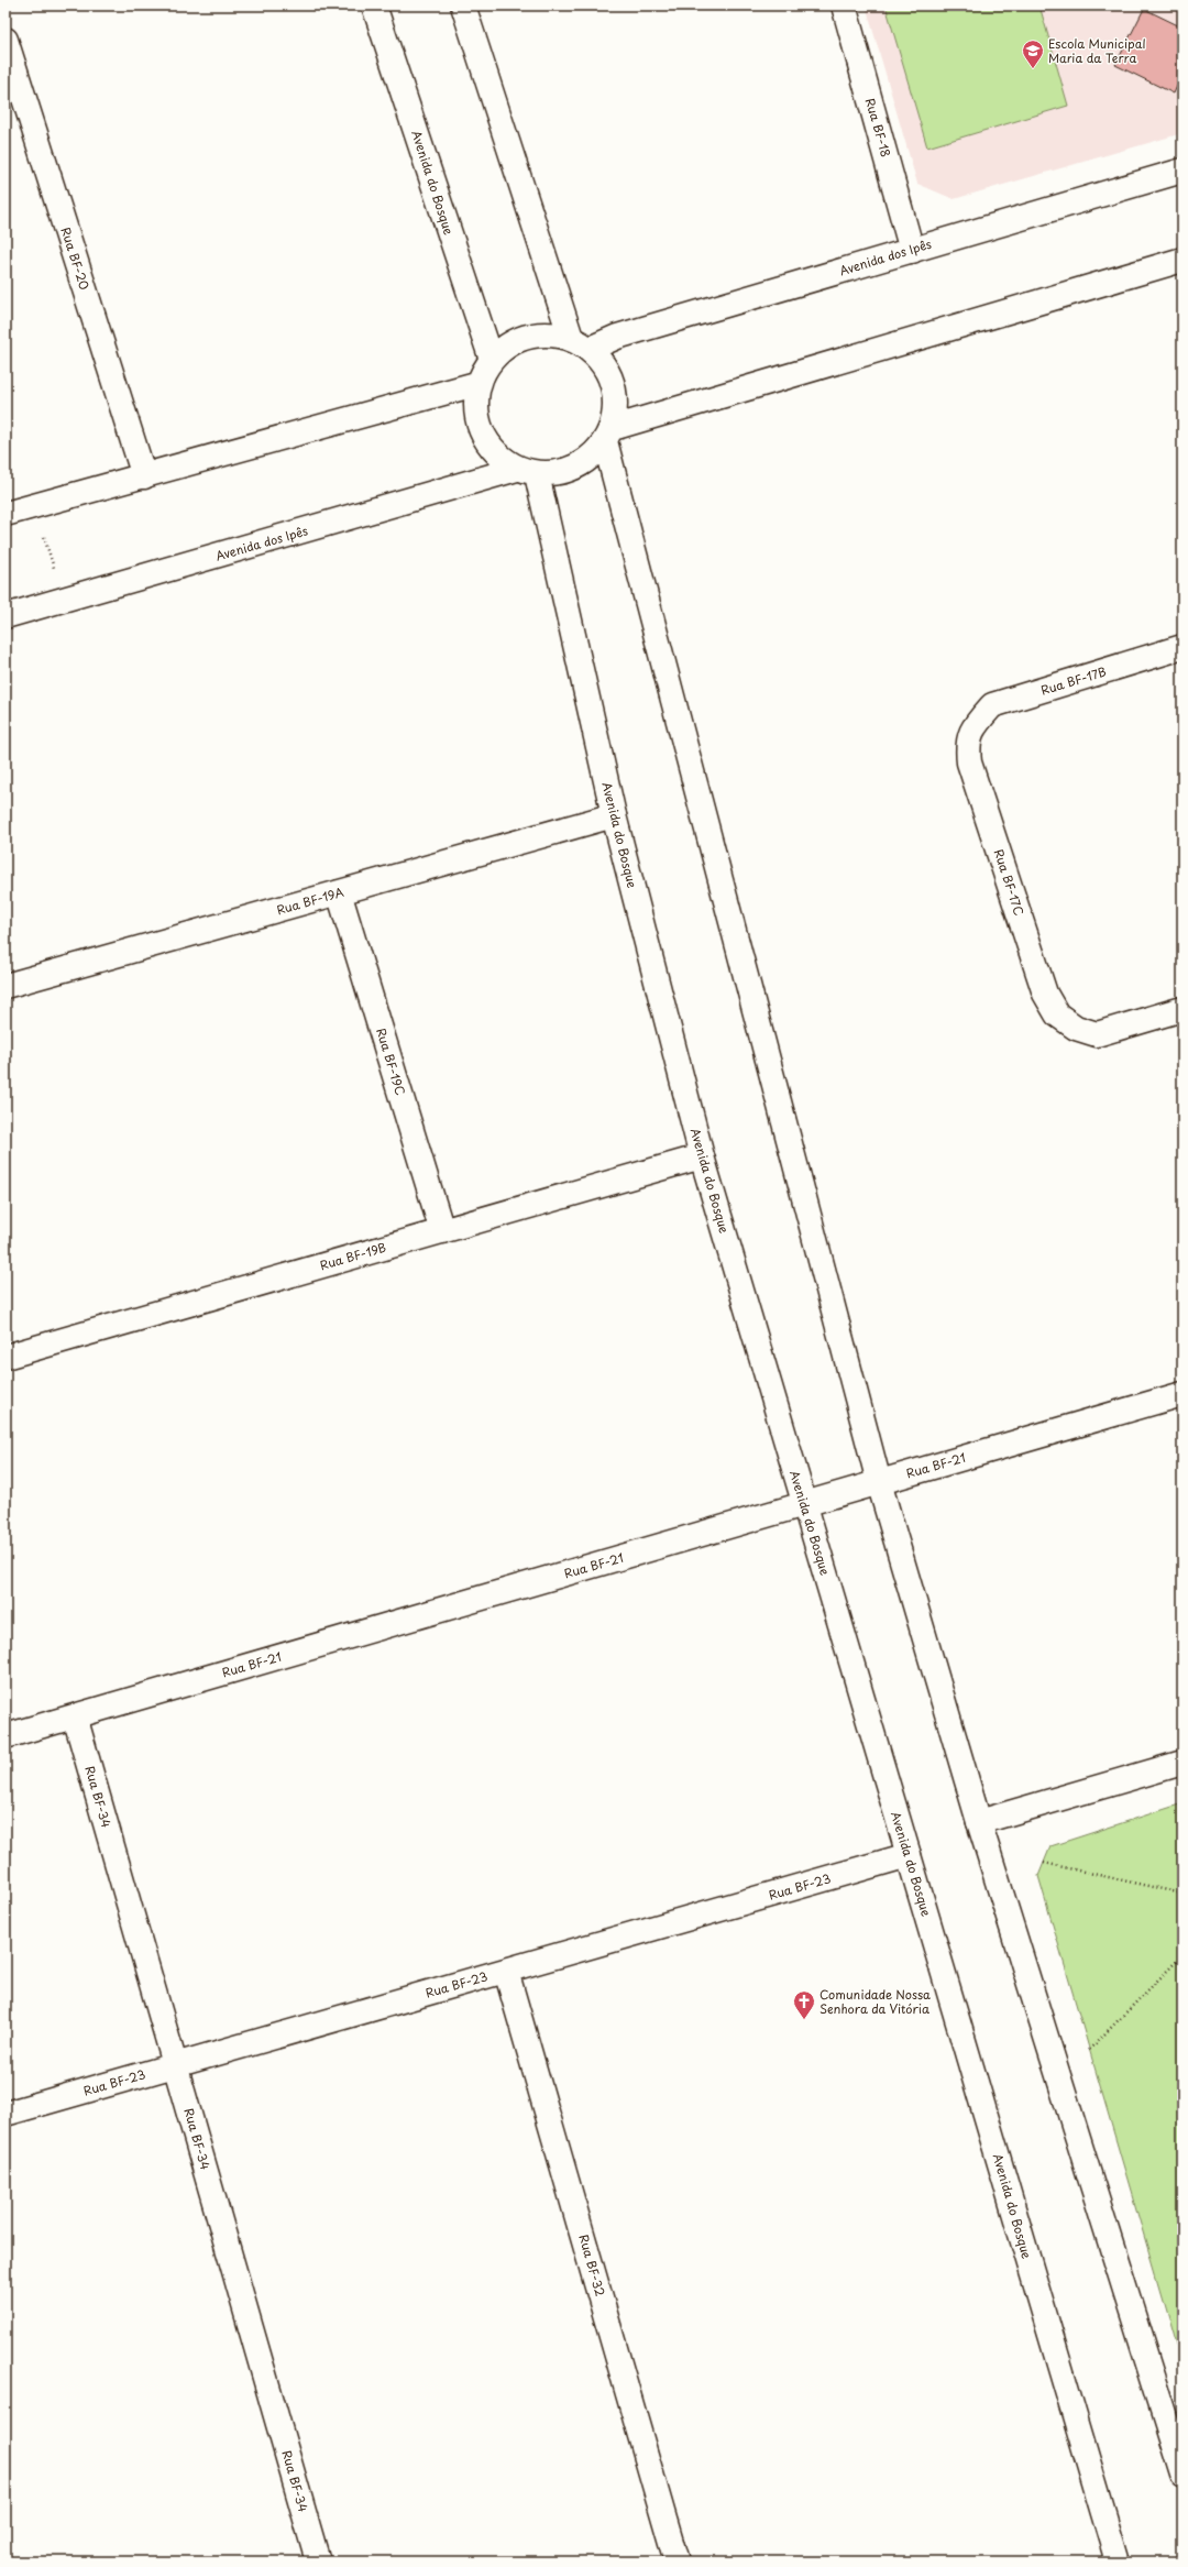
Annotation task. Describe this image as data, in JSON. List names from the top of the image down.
{
  "streets": {
    "street": [
      "Rua BF-18",
      "Avenida do Bosque",
      "Avenida dos Ipês",
      "Rua BF-20",
      "Rua BF-17B",
      "Rua BF-17C",
      "Rua BF-19A",
      "Rua BF-19C",
      "Rua BF-19B",
      "Rua BF-21",
      "Rua BF-34",
      "Rua BF-23",
      "Rua BF-32"
    ]
  },
  "crossings": [
    ["Rua BF-18", "Avenida dos Ipês"],
    ["Avenida do Bosque", "Avenida dos Ipês"],
    ["Avenida do Bosque", "Rua BF-19A"],
    ["Avenida do Bosque", "Rua BF-19B"],
    ["Avenida do Bosque", "Rua BF-21"],
    ["Avenida do Bosque", "Rua BF-23"],
    ["Rua BF-17B", "Rua BF-17C"],
    ["Rua BF-19A", "Rua BF-19C"],
    ["Rua BF-19C", "Rua BF-19B"],
    ["Rua BF-21", "Rua BF-34"],
    ["Rua BF-34", "Rua BF-23"],
    ["Rua BF-23", "Rua BF-32"]
  ],
  "places": {
    "school or university": ["Escola Municipal Maria da Terra"],
    "church": ["Comunidade Nossa Senhora da Vitória"]
  }
}
